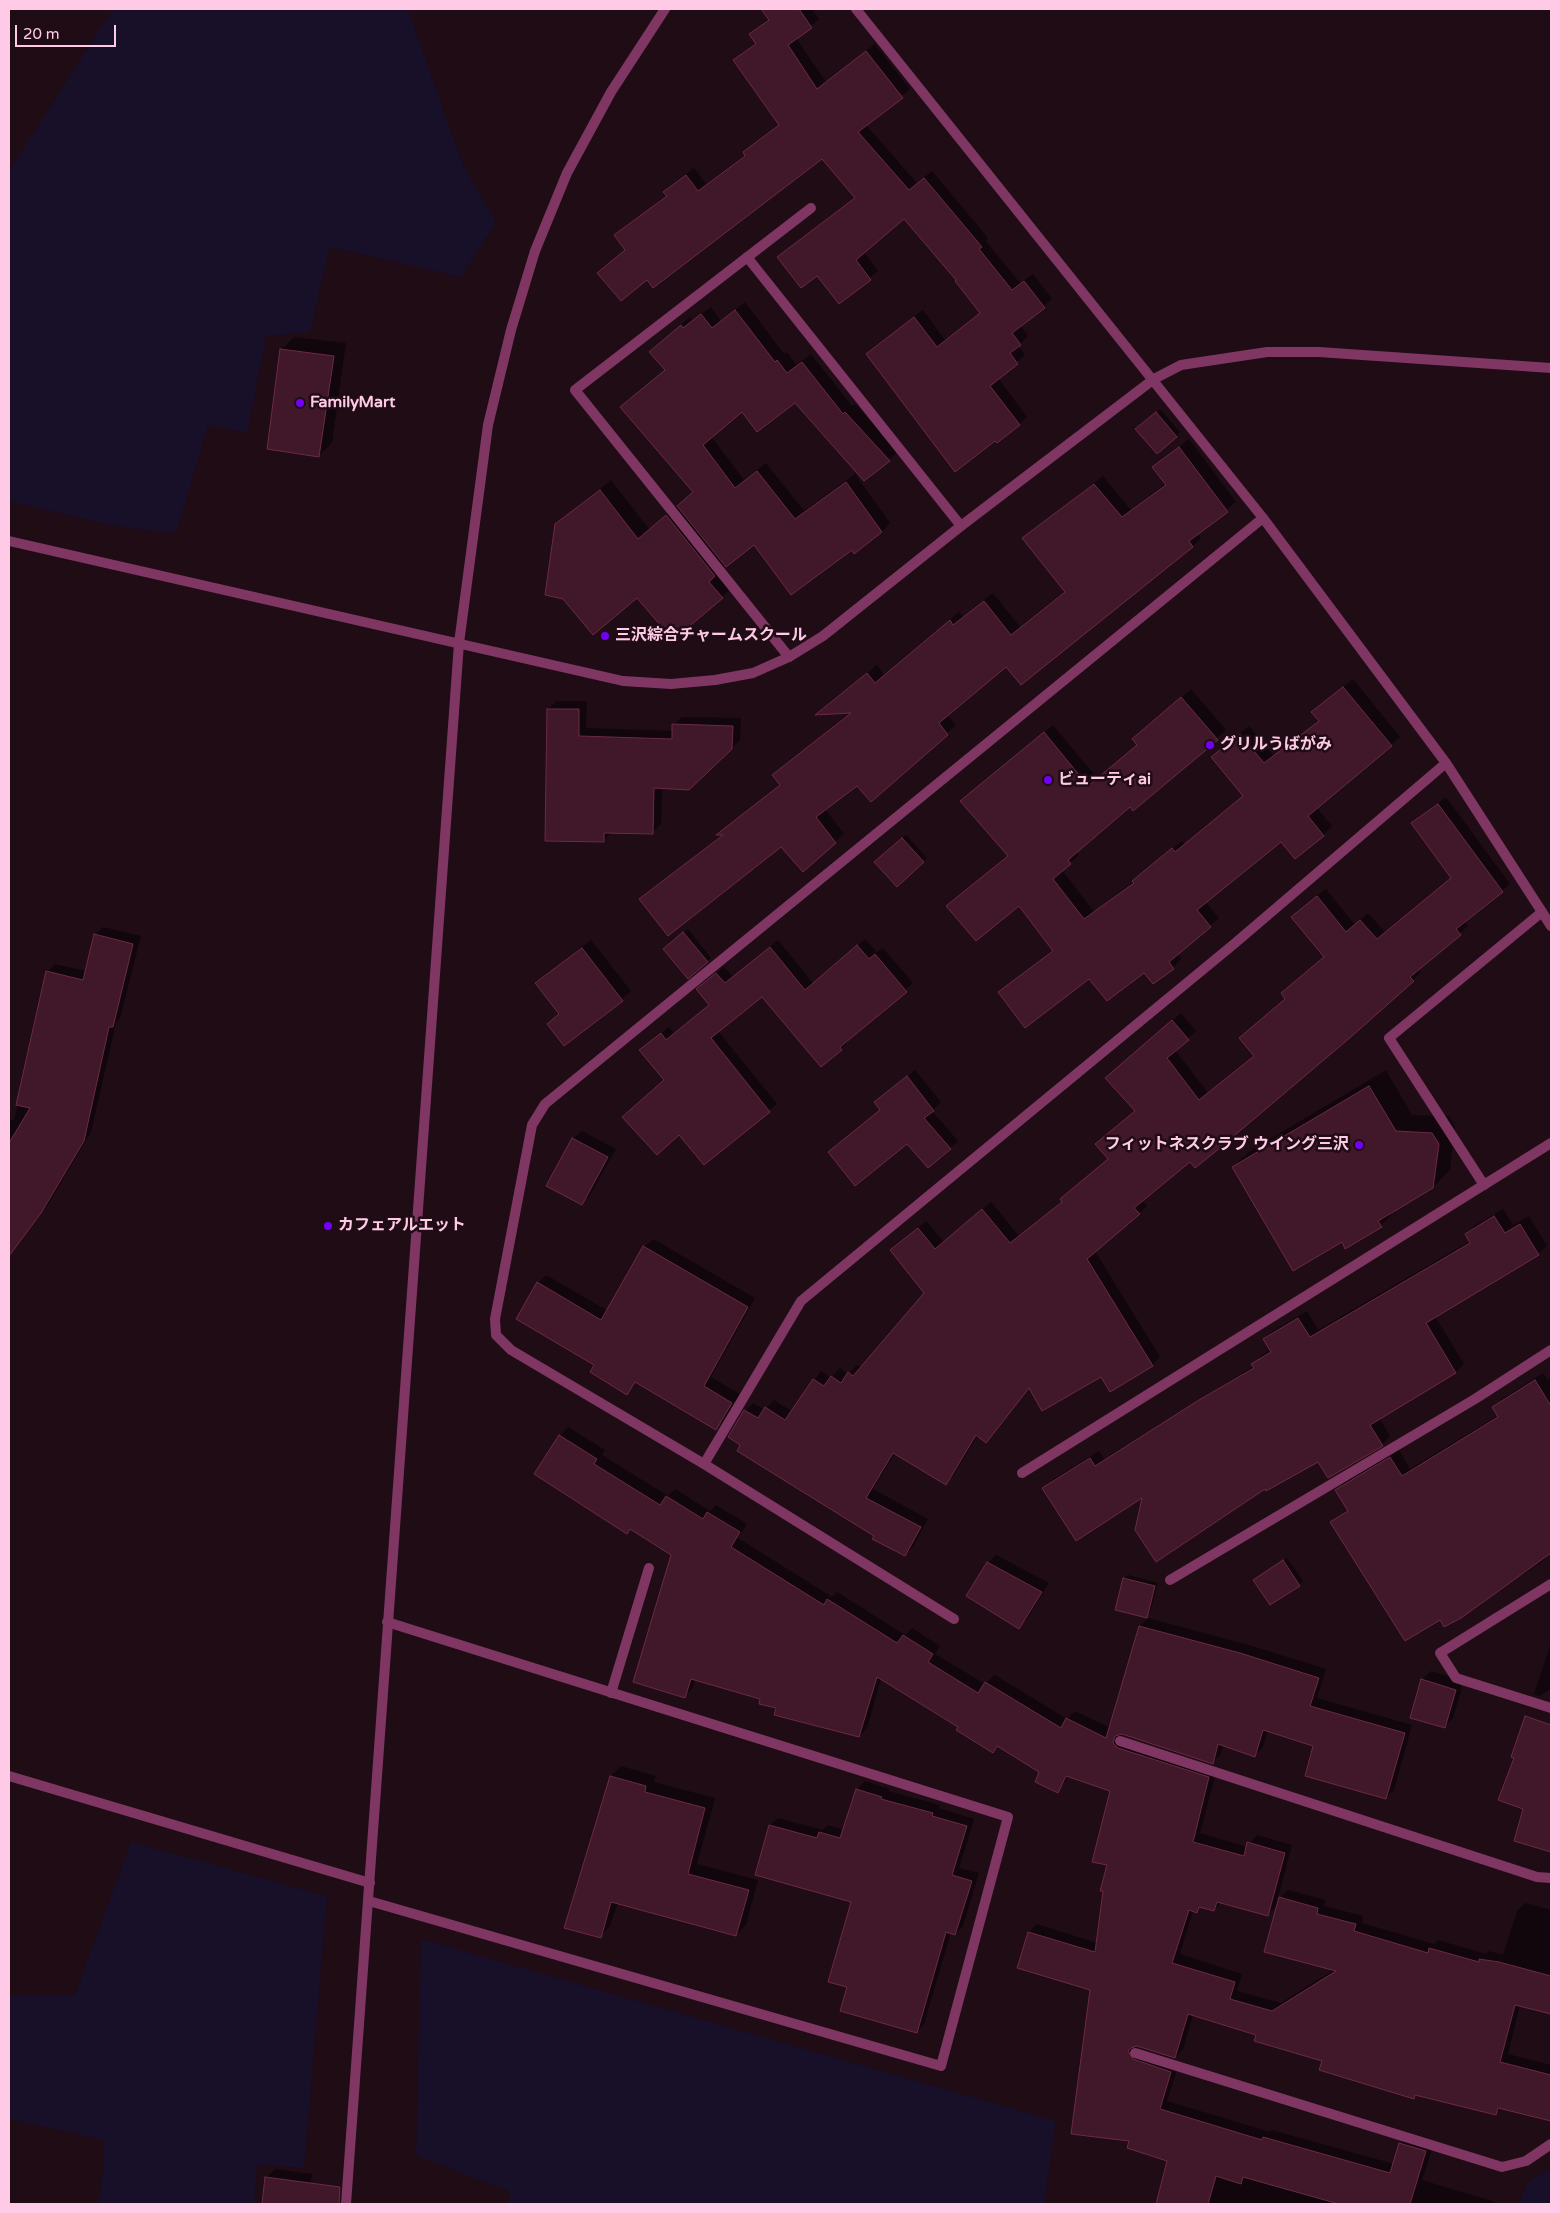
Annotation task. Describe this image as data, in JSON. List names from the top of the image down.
{
  "places": [
    "FamilyMart",
    "三沢綜合チャームスクール",
    "グリルうばがみ",
    "ビューティai",
    "フィットネスクラブ ウイング三沢",
    "カフェアルエット"
  ],
  "scale_bar": "20 m"
}
